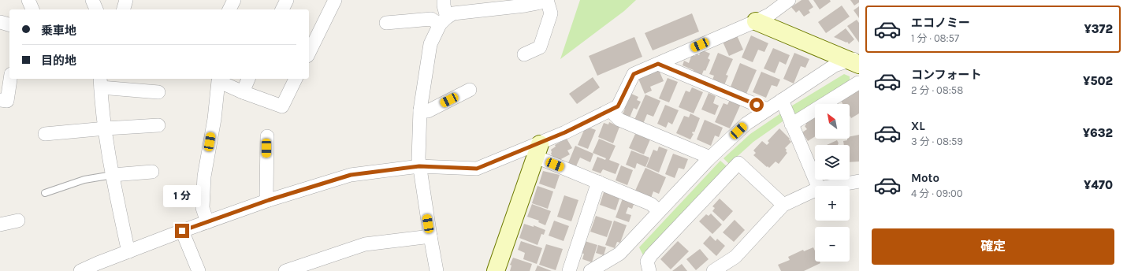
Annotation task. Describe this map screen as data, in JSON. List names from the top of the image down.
{
  "north": "top left",
  "page": {
    "list": [
      {
        "name": "エコノミー",
        "note": "1 分 · 08:57",
        "value": "¥372"
      },
      {
        "name": "コンフォート",
        "note": "2 分 · 08:58",
        "value": "¥502"
      },
      {
        "name": "XL",
        "note": "3 分 · 08:59",
        "value": "¥632"
      },
      {
        "name": "Moto",
        "note": "4 分 · 09:00",
        "value": "¥470"
      }
    ],
    "banner": ["乗車地", "目的地"],
    "map_buttons": ["+", "−"],
    "bubble": "1 分",
    "buttons": "確定"
  }
}
